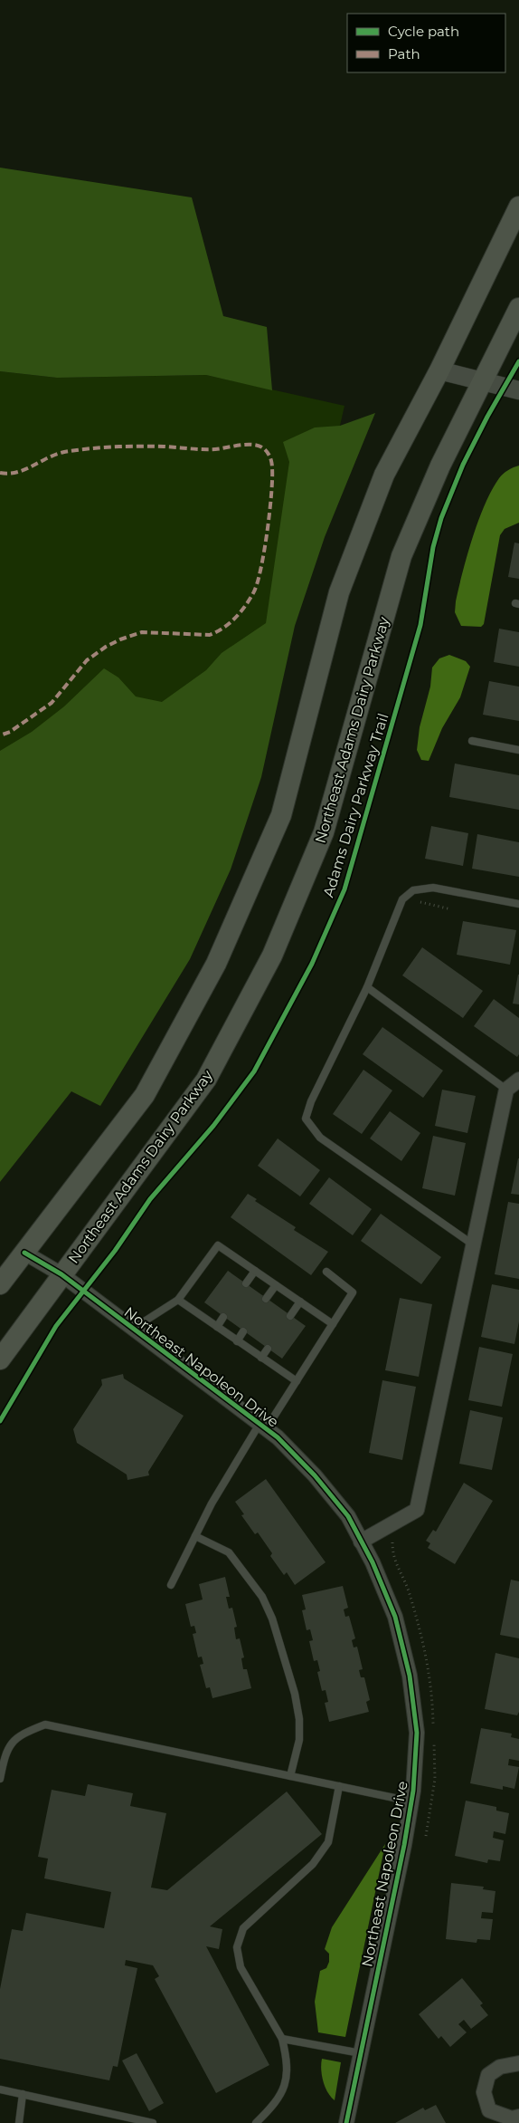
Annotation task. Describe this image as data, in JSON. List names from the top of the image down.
{
  "streets": {
    "main road": ["Northeast Adams Dairy Parkway"],
    "street": ["Northeast Napoleon Drive"],
    "cycle path": ["Adams Dairy Parkway Trail"]
  },
  "crossings": [
    ["Northeast Adams Dairy Parkway", "Northeast Napoleon Drive"]
  ],
  "legend": ["Cycle path", "Path"]
}
